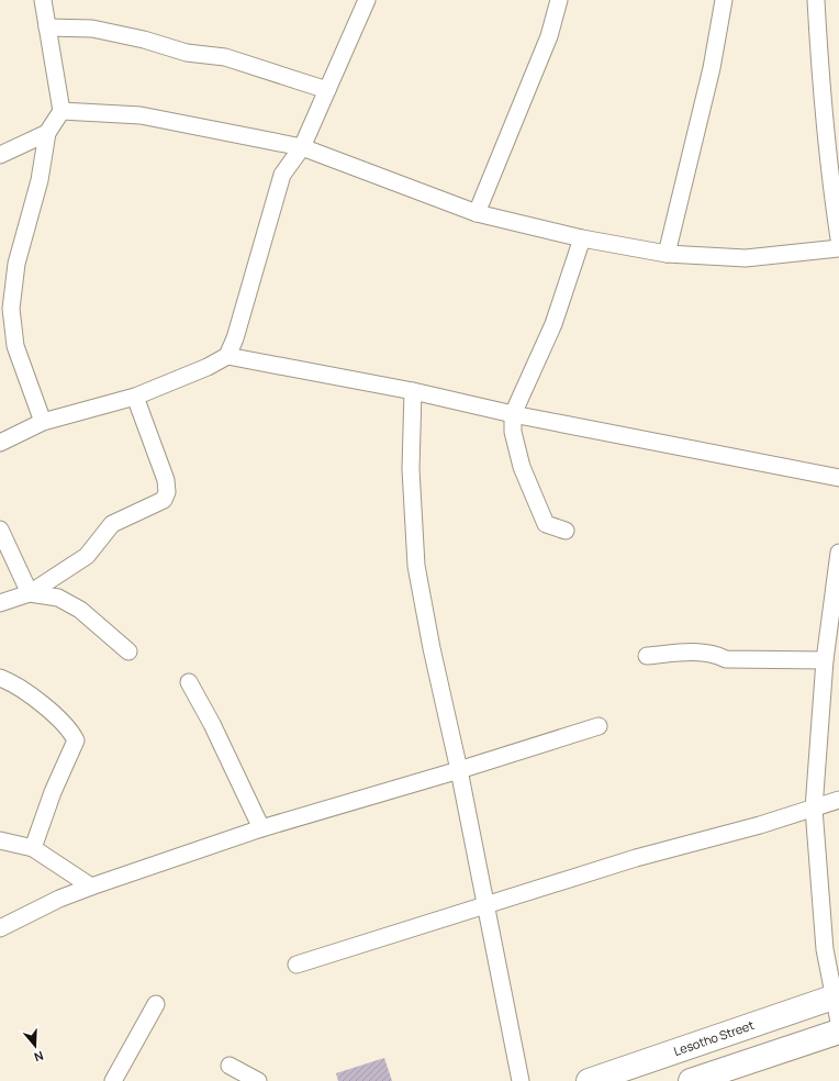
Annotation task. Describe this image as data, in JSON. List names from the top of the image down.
{
  "streets": {
    "main road": ["Lesotho Street"]
  },
  "north": "bottom"
}
